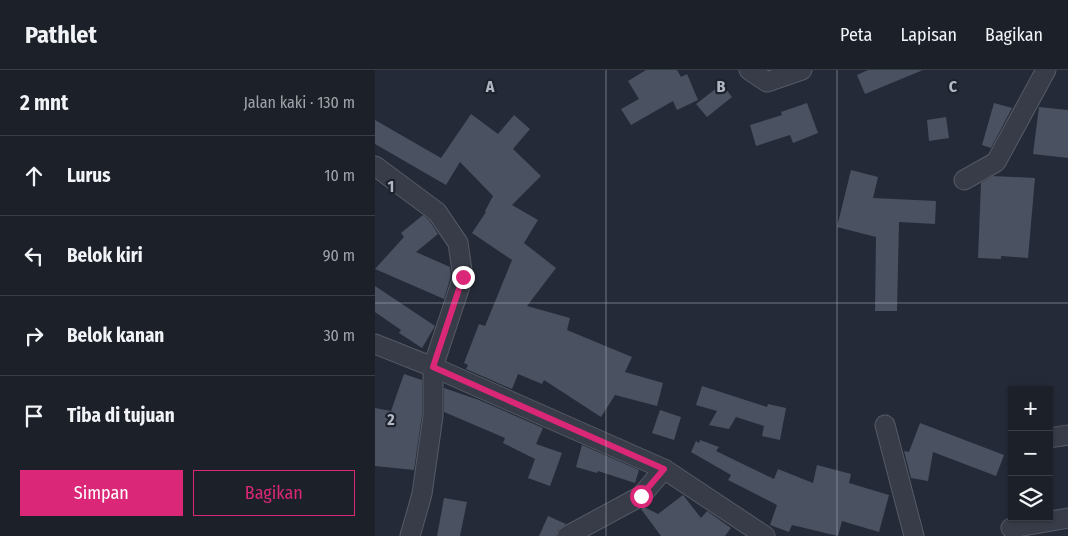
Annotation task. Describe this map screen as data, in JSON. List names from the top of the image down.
{
  "page": {
    "header": "Pathlet",
    "nav": ["Peta", "Lapisan", "Bagikan"],
    "heading": ["2 mnt", "Jalan kaki · 130 m"],
    "list": [
      ["Lurus", "10 m"],
      ["Belok kiri", "90 m"],
      ["Belok kanan", "30 m"],
      "Tiba di tujuan"
    ],
    "map_buttons": ["+", "−"],
    "buttons": ["Simpan", "Bagikan"]
  },
  "grid": {
    "columns": ["A", "B", "C"],
    "rows": ["1", "2"]
  }
}
